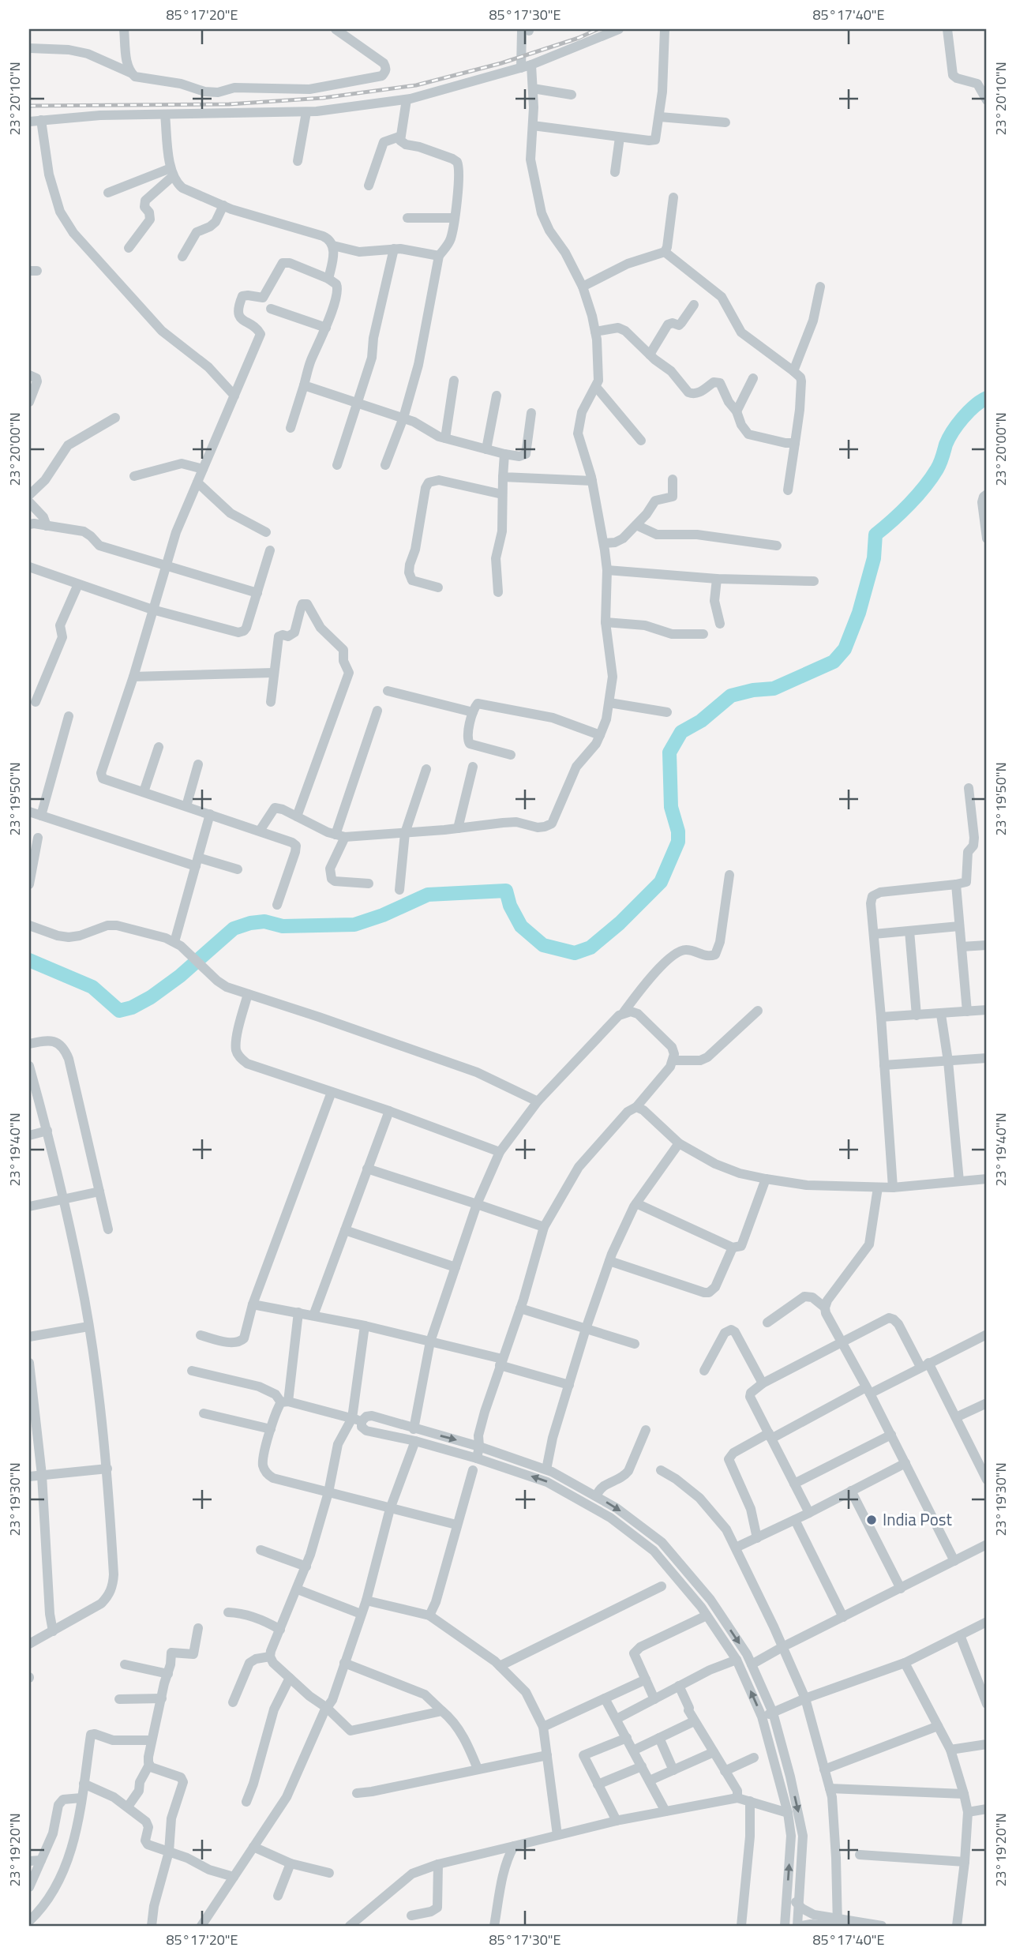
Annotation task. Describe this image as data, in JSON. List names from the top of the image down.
{
  "places": ["India Post"],
  "coordinates": [
    "85°17'20\"E",
    "85°17'30\"E",
    "85°17'40\"E",
    "23°20'10\"N",
    "23°20'00\"N",
    "23°19'50\"N",
    "23°19'40\"N",
    "23°19'30\"N",
    "23°19'20\"N"
  ]
}
